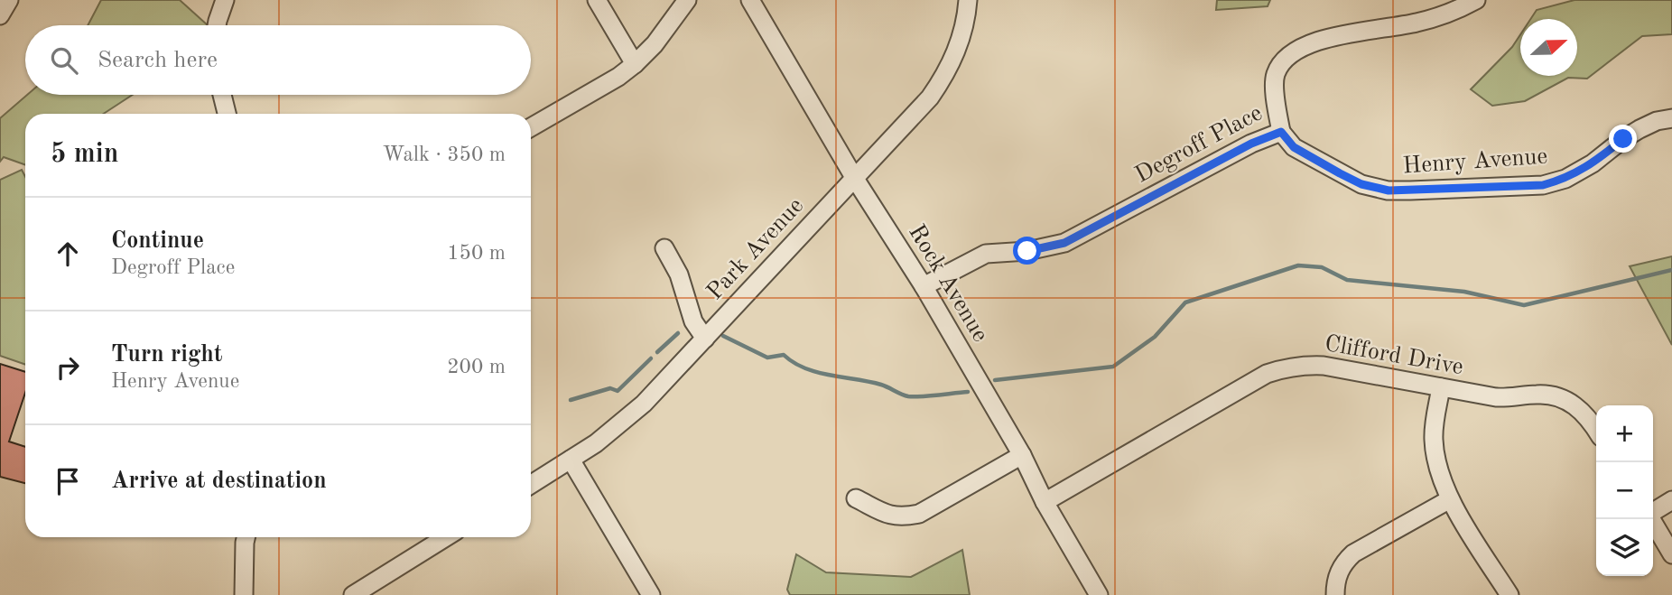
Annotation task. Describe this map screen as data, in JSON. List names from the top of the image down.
{
  "streets": {
    "street": [
      "Degroff Place",
      "Henry Avenue",
      "Park Avenue",
      "Rock Avenue",
      "Clifford Drive"
    ]
  },
  "crossings": [
    ["Degroff Place", "Henry Avenue"],
    ["Degroff Place", "Rock Avenue"],
    ["Park Avenue", "Rock Avenue"],
    ["Rock Avenue", "Clifford Drive"]
  ],
  "north": "right",
  "page": {
    "search": "Search here",
    "heading": ["5 min", "Walk · 350 m"],
    "list": [
      ["Continue", "Degroff Place", "150 m"],
      ["Turn right", "Henry Avenue", "200 m"],
      "Arrive at destination"
    ],
    "map_buttons": ["+", "−"]
  }
}
